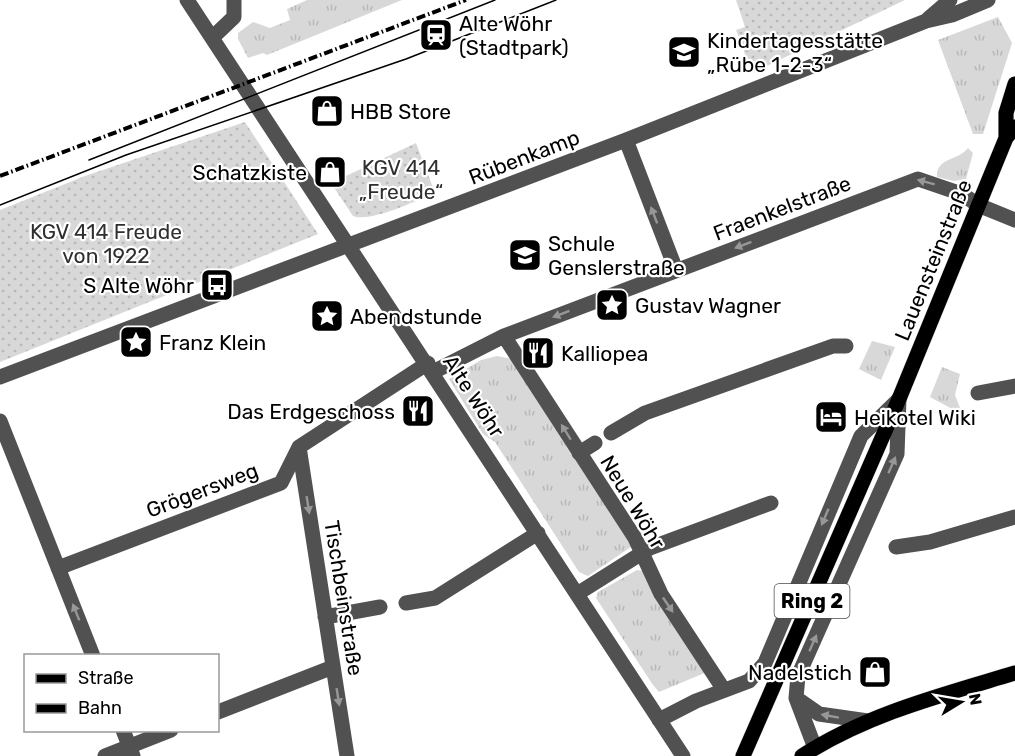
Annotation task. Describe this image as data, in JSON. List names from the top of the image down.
{
  "streets": {
    "main road": ["Lauensteinstraße", "Ring 2"],
    "street": [
      "Rübenkamp",
      "Fraenkelstraße",
      "Alte Wöhr",
      "Grögersweg",
      "Neue Wöhr",
      "Tischbeinstraße"
    ]
  },
  "crossings": [
    ["Rübenkamp", "Alte Wöhr"],
    ["Fraenkelstraße", "Lauensteinstraße"],
    ["Fraenkelstraße", "Alte Wöhr"],
    ["Fraenkelstraße", "Neue Wöhr"],
    ["Lauensteinstraße", "Alte Wöhr"],
    ["Lauensteinstraße", "Neue Wöhr"],
    ["Grögersweg", "Tischbeinstraße"]
  ],
  "one_way": ["Tischbeinstraße"],
  "parks": ["KGV 414 „Freude“", "KGV 414 Freude von 1922"],
  "places": {
    "station": ["Alte Wöhr (Stadtpark)"],
    "school or university": ["Kindertagesstätte „Rübe 1-2-3“", "Schule Genslerstraße"],
    "shop": ["HBB Store", "Schatzkiste", "Nadelstich"],
    "bus stop": ["S Alte Wöhr"],
    "place": ["Gustav Wagner", "Abendstunde", "Franz Klein"],
    "restaurant": ["Kalliopea", "Das Erdgeschoss"],
    "hotel": ["Heikotel Wiki"]
  },
  "legend": ["Straße", "Bahn"],
  "north": "right"
}
